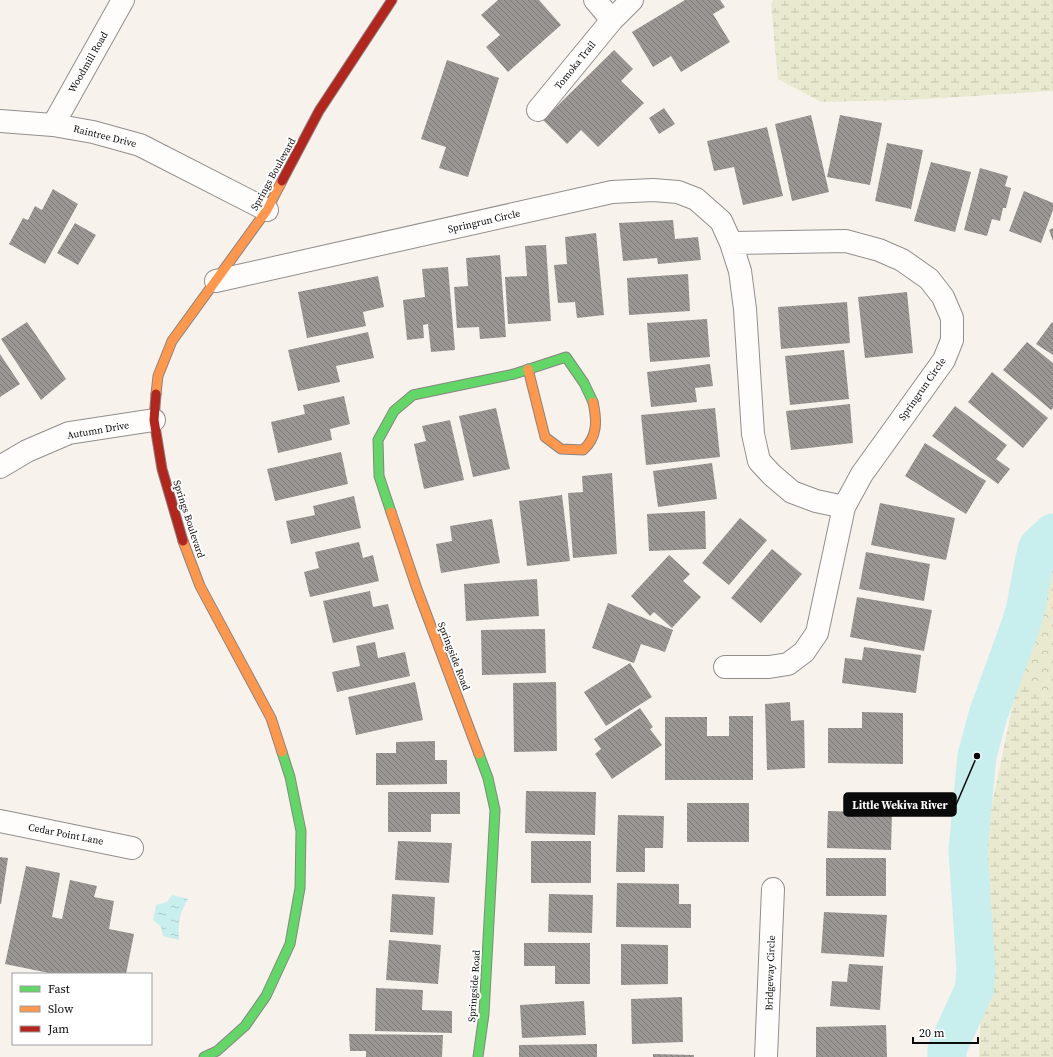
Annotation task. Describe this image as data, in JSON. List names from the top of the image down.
{
  "streets": {
    "street": [
      "Woodmill Road",
      "Tomoka Trail",
      "Raintree Drive",
      "Springs Boulevard",
      "Springrun Circle",
      "Autumn Drive",
      "Springside Road",
      "Cedar Point Lane",
      "Bridgeway Circle"
    ]
  },
  "crossings": [
    ["Woodmill Road", "Raintree Drive"],
    ["Raintree Drive", "Springs Boulevard"],
    ["Springs Boulevard", "Springrun Circle"],
    ["Springs Boulevard", "Autumn Drive"]
  ],
  "places": ["Little Wekiva River"],
  "legend": ["Fast", "Slow", "Jam"],
  "scale_bar": "20 m"
}
